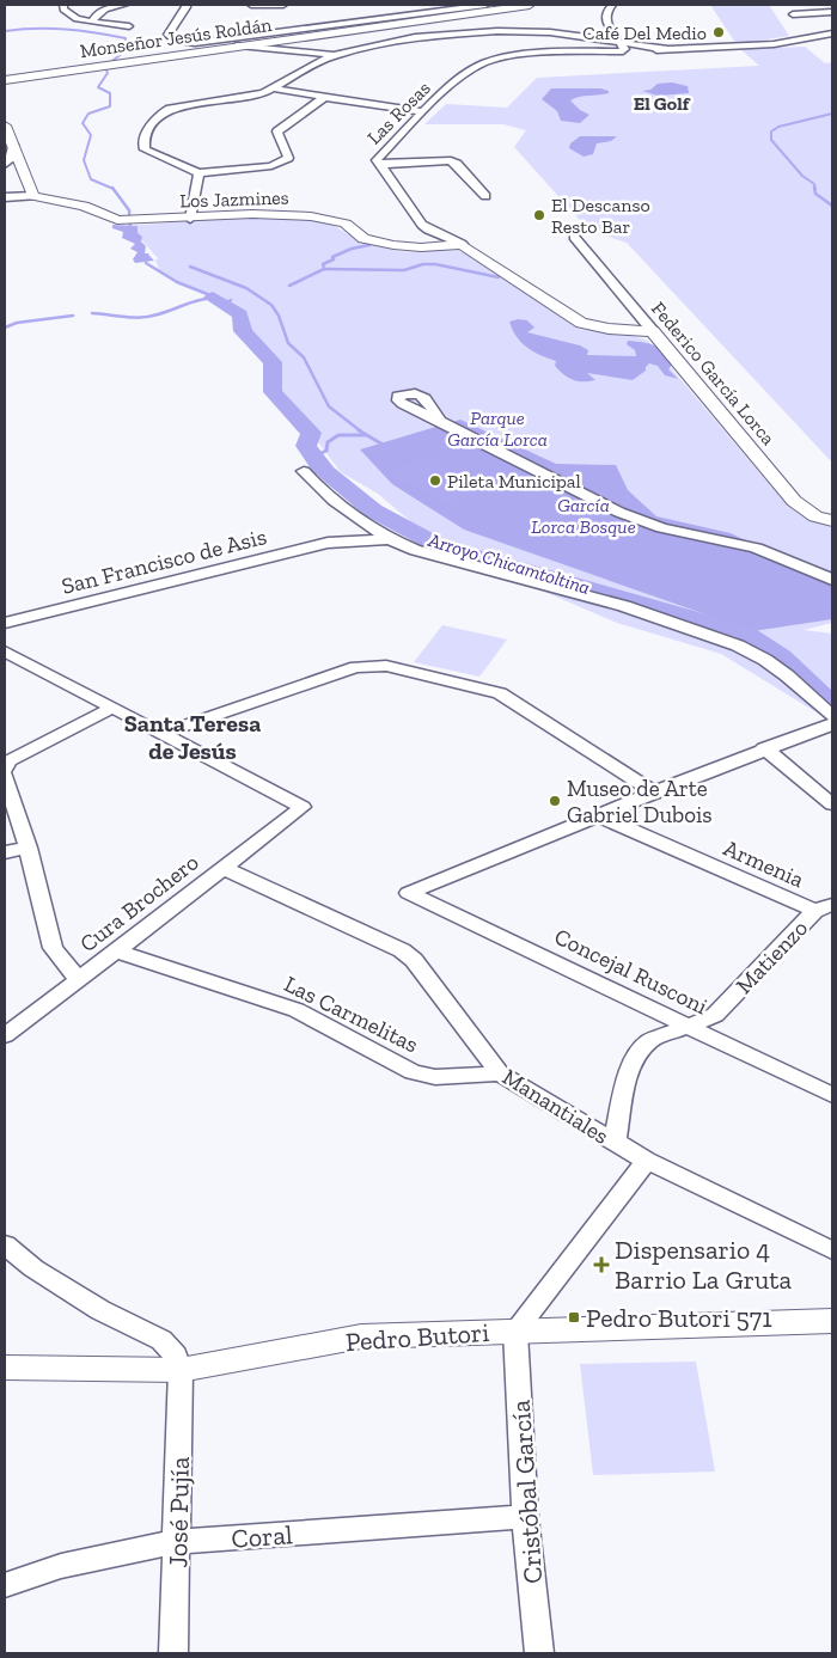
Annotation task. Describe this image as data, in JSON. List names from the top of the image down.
{
  "streets": {
    "street": [
      "Monseñor Jesús Roldán",
      "Las Rosas",
      "Los Jazmines",
      "Federico García Lorca",
      "San Francisco de Asis",
      "Armenia",
      "Cura Brochero",
      "Matienzo",
      "Concejal Rusconi",
      "Las Carmelitas",
      "Manantiales",
      "Pedro Butori",
      "Cristóbal García",
      "José Pujía",
      "Coral"
    ]
  },
  "crossings": [
    ["Las Rosas", "Los Jazmines"],
    ["Las Rosas", "Federico García Lorca"],
    ["Armenia", "Matienzo"],
    ["Armenia", "Concejal Rusconi"],
    ["Cura Brochero", "Las Carmelitas"],
    ["Cura Brochero", "Manantiales"],
    ["Matienzo", "Concejal Rusconi"],
    ["Matienzo", "Manantiales"],
    ["Las Carmelitas", "Manantiales"],
    ["Pedro Butori", "Cristóbal García"],
    ["Pedro Butori", "José Pujía"],
    ["Cristóbal García", "Coral"],
    ["José Pujía", "Coral"]
  ],
  "districts": ["El Golf", "Santa Teresa de Jesús"],
  "water": ["Arroyo Chicamtoltina"],
  "parks": ["Parque García Lorca", "García Lorca Bosque"],
  "places": {
    "other": [
      "Café Del Medio",
      "El Descanso Resto Bar",
      "Pileta Municipal",
      "Museo de Arte Gabriel Dubois"
    ],
    "health": ["Dispensario 4 Barrio La Gruta"],
    "transit": ["Pedro Butori 571"]
  }
}
